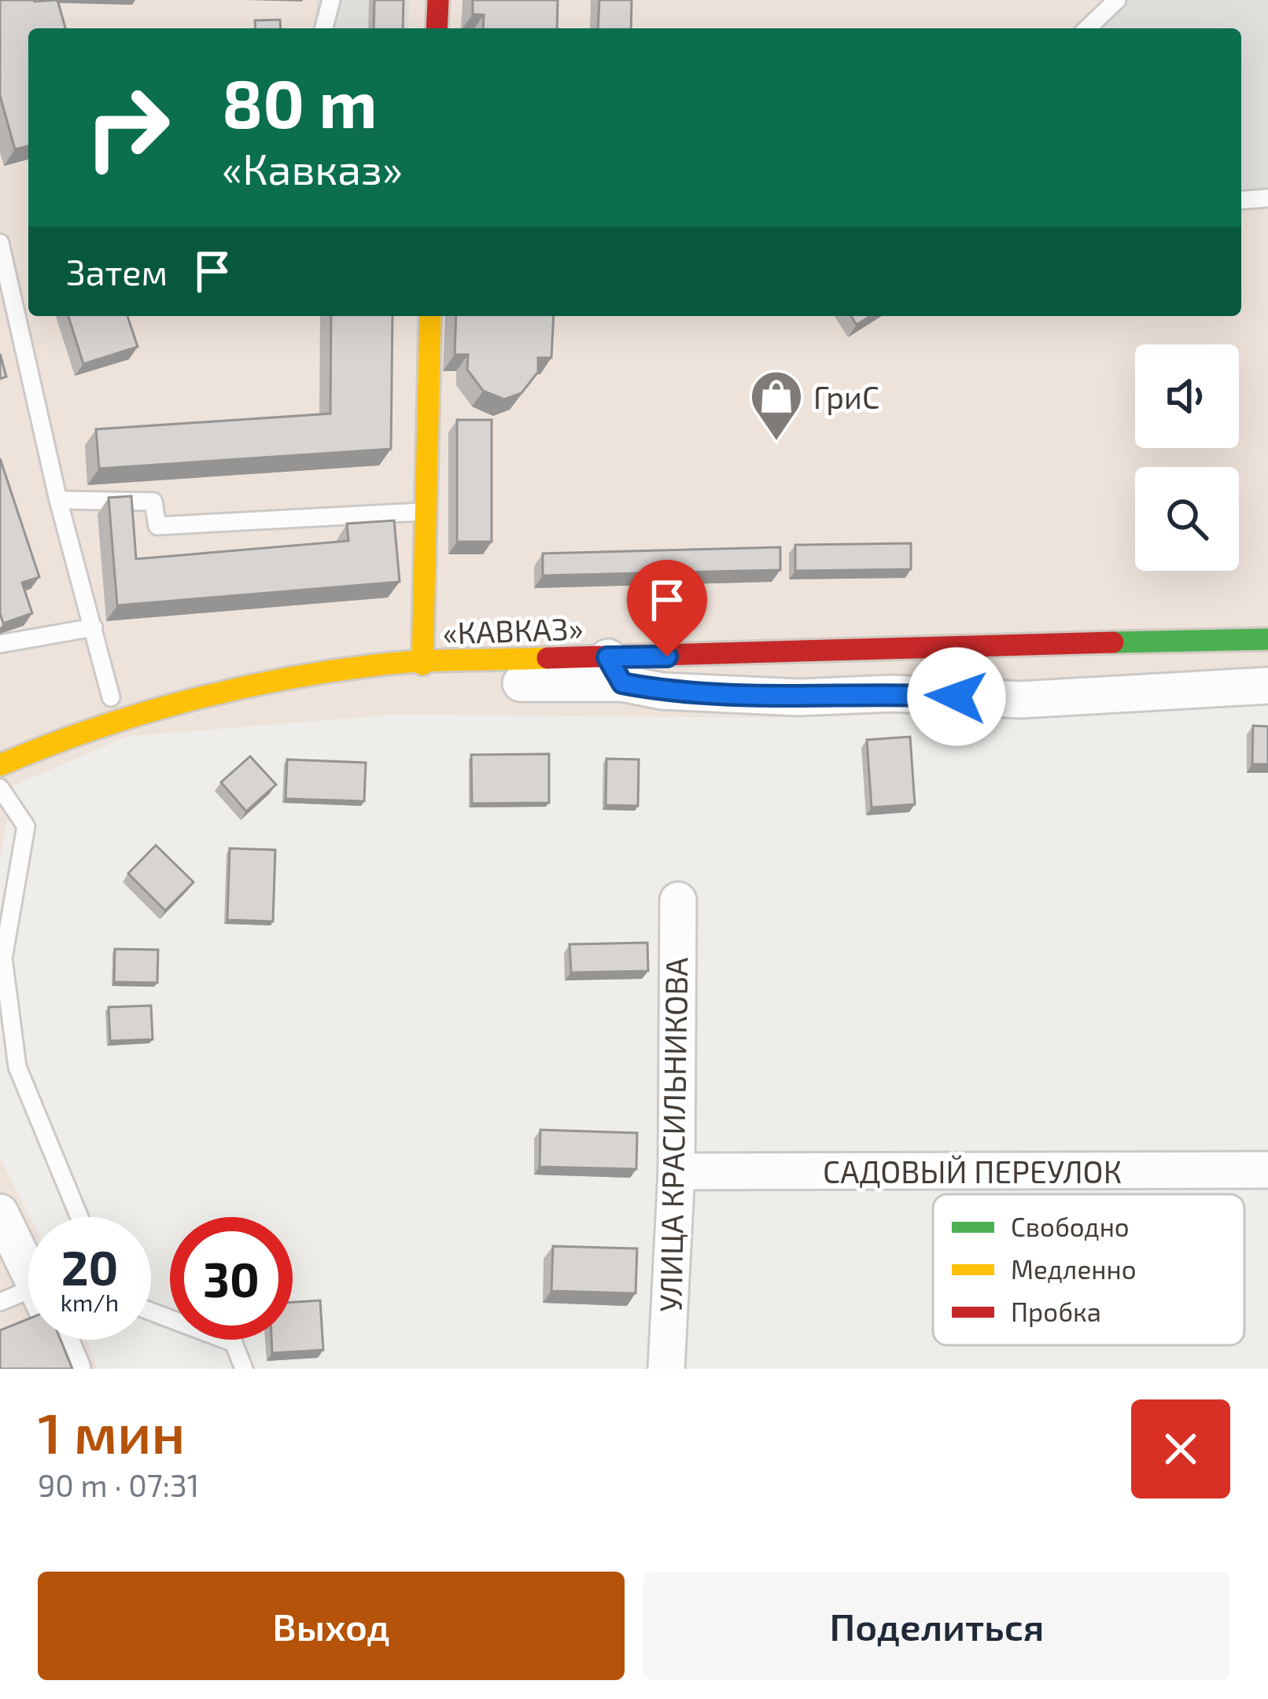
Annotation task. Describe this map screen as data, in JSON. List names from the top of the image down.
{
  "streets": {
    "main road": ["«КАВКАЗ»"],
    "street": ["УЛИЦА КРАСИЛЬНИКОВА", "САДОВЫЙ ПЕРЕУЛОК"]
  },
  "crossings": [
    ["УЛИЦА КРАСИЛЬНИКОВА", "САДОВЫЙ ПЕРЕУЛОК"]
  ],
  "places": {
    "shop": ["ГриС"]
  },
  "legend": ["Свободно", "Медленно", "Пробка"],
  "page": {
    "turn": ["80 m", "«Кавказ»"],
    "then": "Затем",
    "speed": "20 km/h",
    "limit": "30",
    "heading": ["1 мин", "90 m · 07:31"],
    "buttons": ["Выход", "Поделиться"]
  }
}
